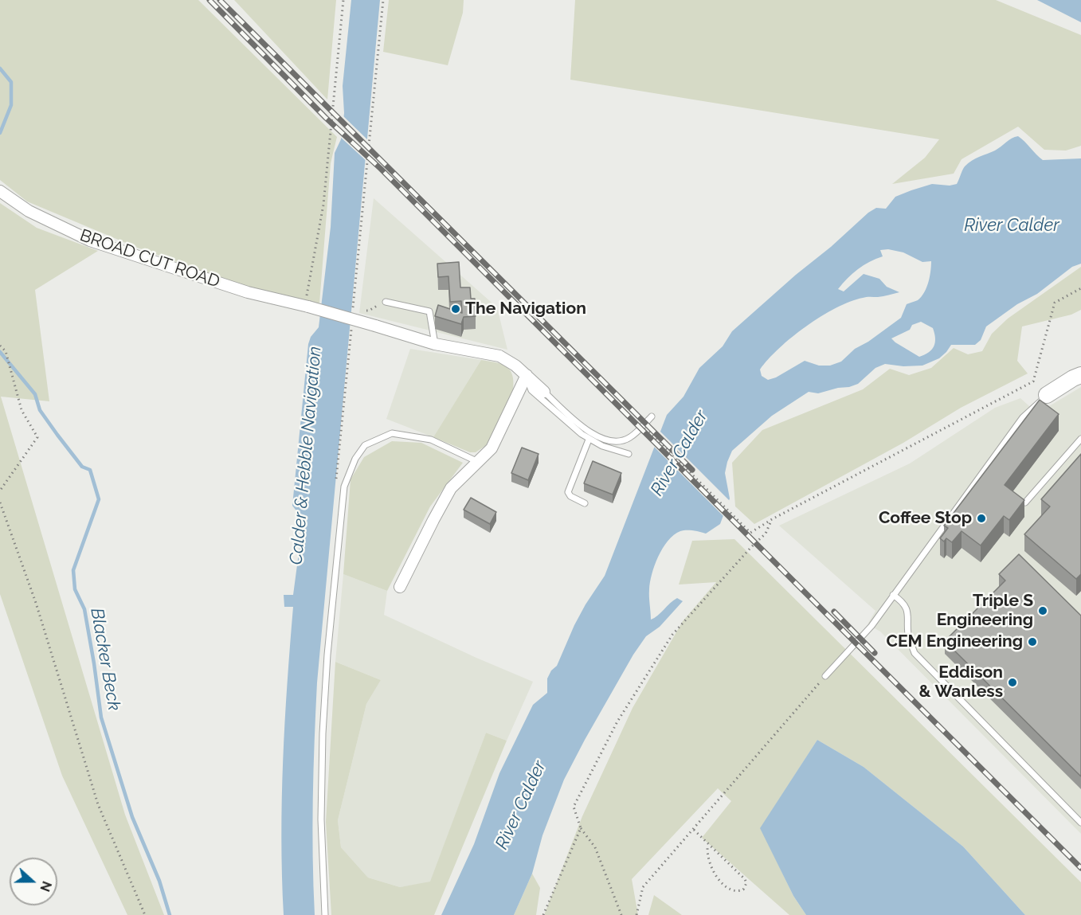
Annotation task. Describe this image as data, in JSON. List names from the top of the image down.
{
  "streets": {
    "street": ["BROAD CUT ROAD"]
  },
  "water": ["River Calder", "Calder & Hebble Navigation", "Blacker Beck"],
  "places": [
    "The Navigation",
    "Coffee Stop",
    "Triple S Engineering",
    "CEM Engineering",
    "Eddison & Wanless"
  ],
  "north": "right"
}
